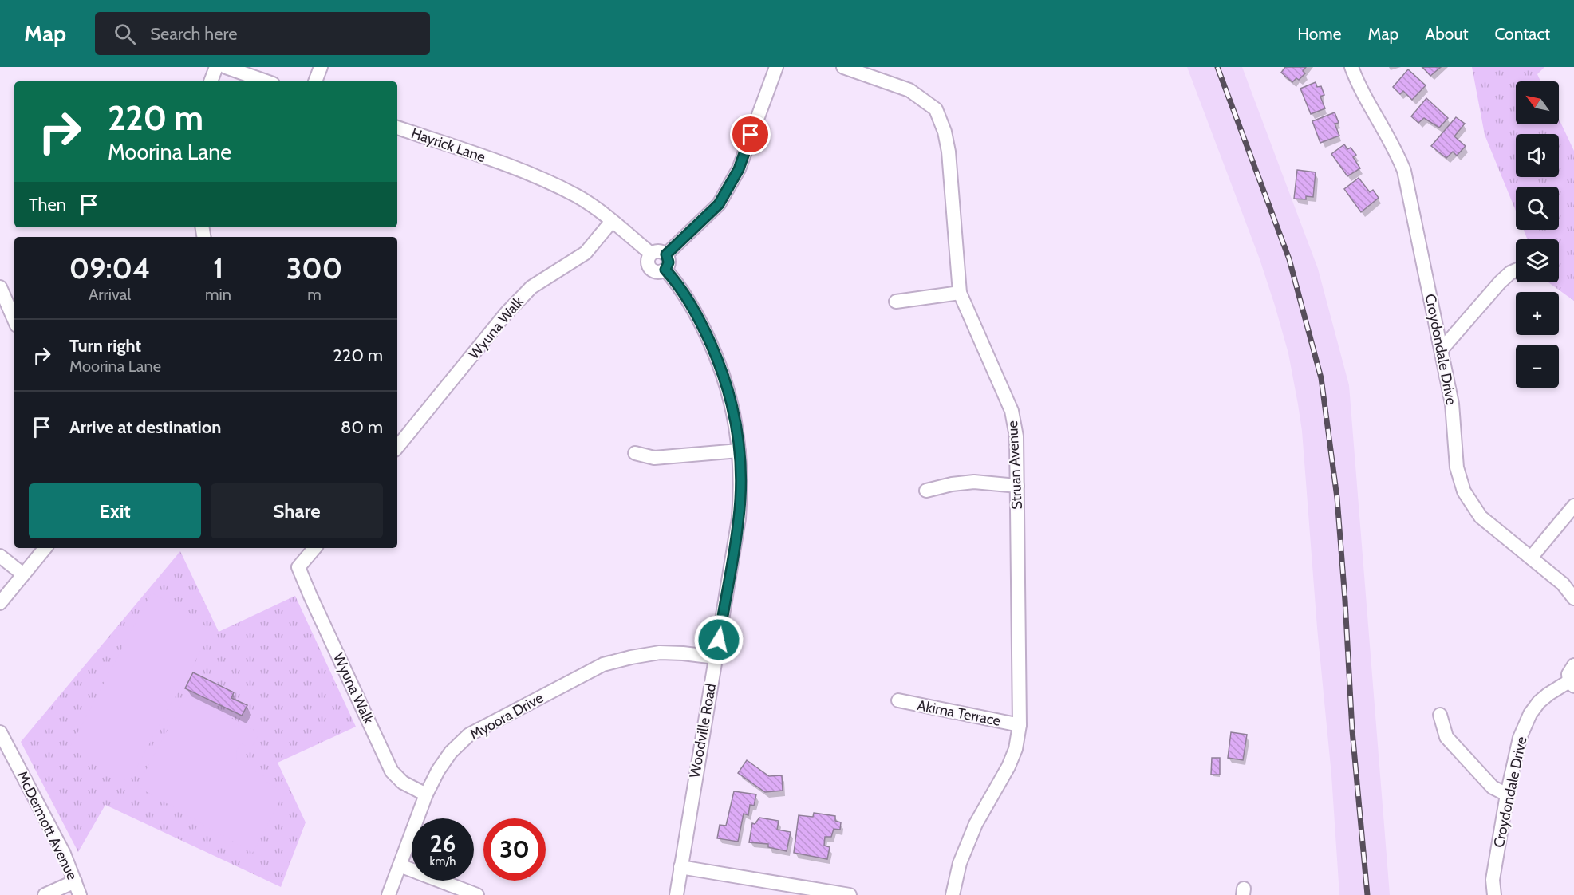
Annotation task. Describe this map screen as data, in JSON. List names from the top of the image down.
{
  "streets": {
    "street": [
      "Hayrick Lane",
      "Wyuna Walk",
      "Croydondale Drive",
      "Struan Avenue",
      "Akima Terrace",
      "Myoora Drive",
      "Woodville Road",
      "McDermott Avenue"
    ]
  },
  "crossings": [
    ["Hayrick Lane", "Wyuna Walk"],
    ["Wyuna Walk", "Myoora Drive"],
    ["Struan Avenue", "Akima Terrace"],
    ["Myoora Drive", "Woodville Road"]
  ],
  "north": "top left",
  "page": {
    "header": "Map",
    "search": "Search here",
    "nav": [
      "Home",
      "Map",
      "About",
      "Contact"
    ],
    "map_buttons": ["+", "−"],
    "turn": ["220 m", "Moorina Lane"],
    "then": "Then",
    "eta": [
      "09:04",
      "Arrival",
      "1",
      "min",
      "300",
      "m"
    ],
    "list": [
      {
        "name": "Turn right",
        "note": "Moorina Lane",
        "value": "220 m"
      },
      {
        "name": "Arrive at destination",
        "value": "80 m"
      }
    ],
    "buttons": ["Exit", "Share"],
    "speed": "26 km/h",
    "limit": "30"
  }
}
